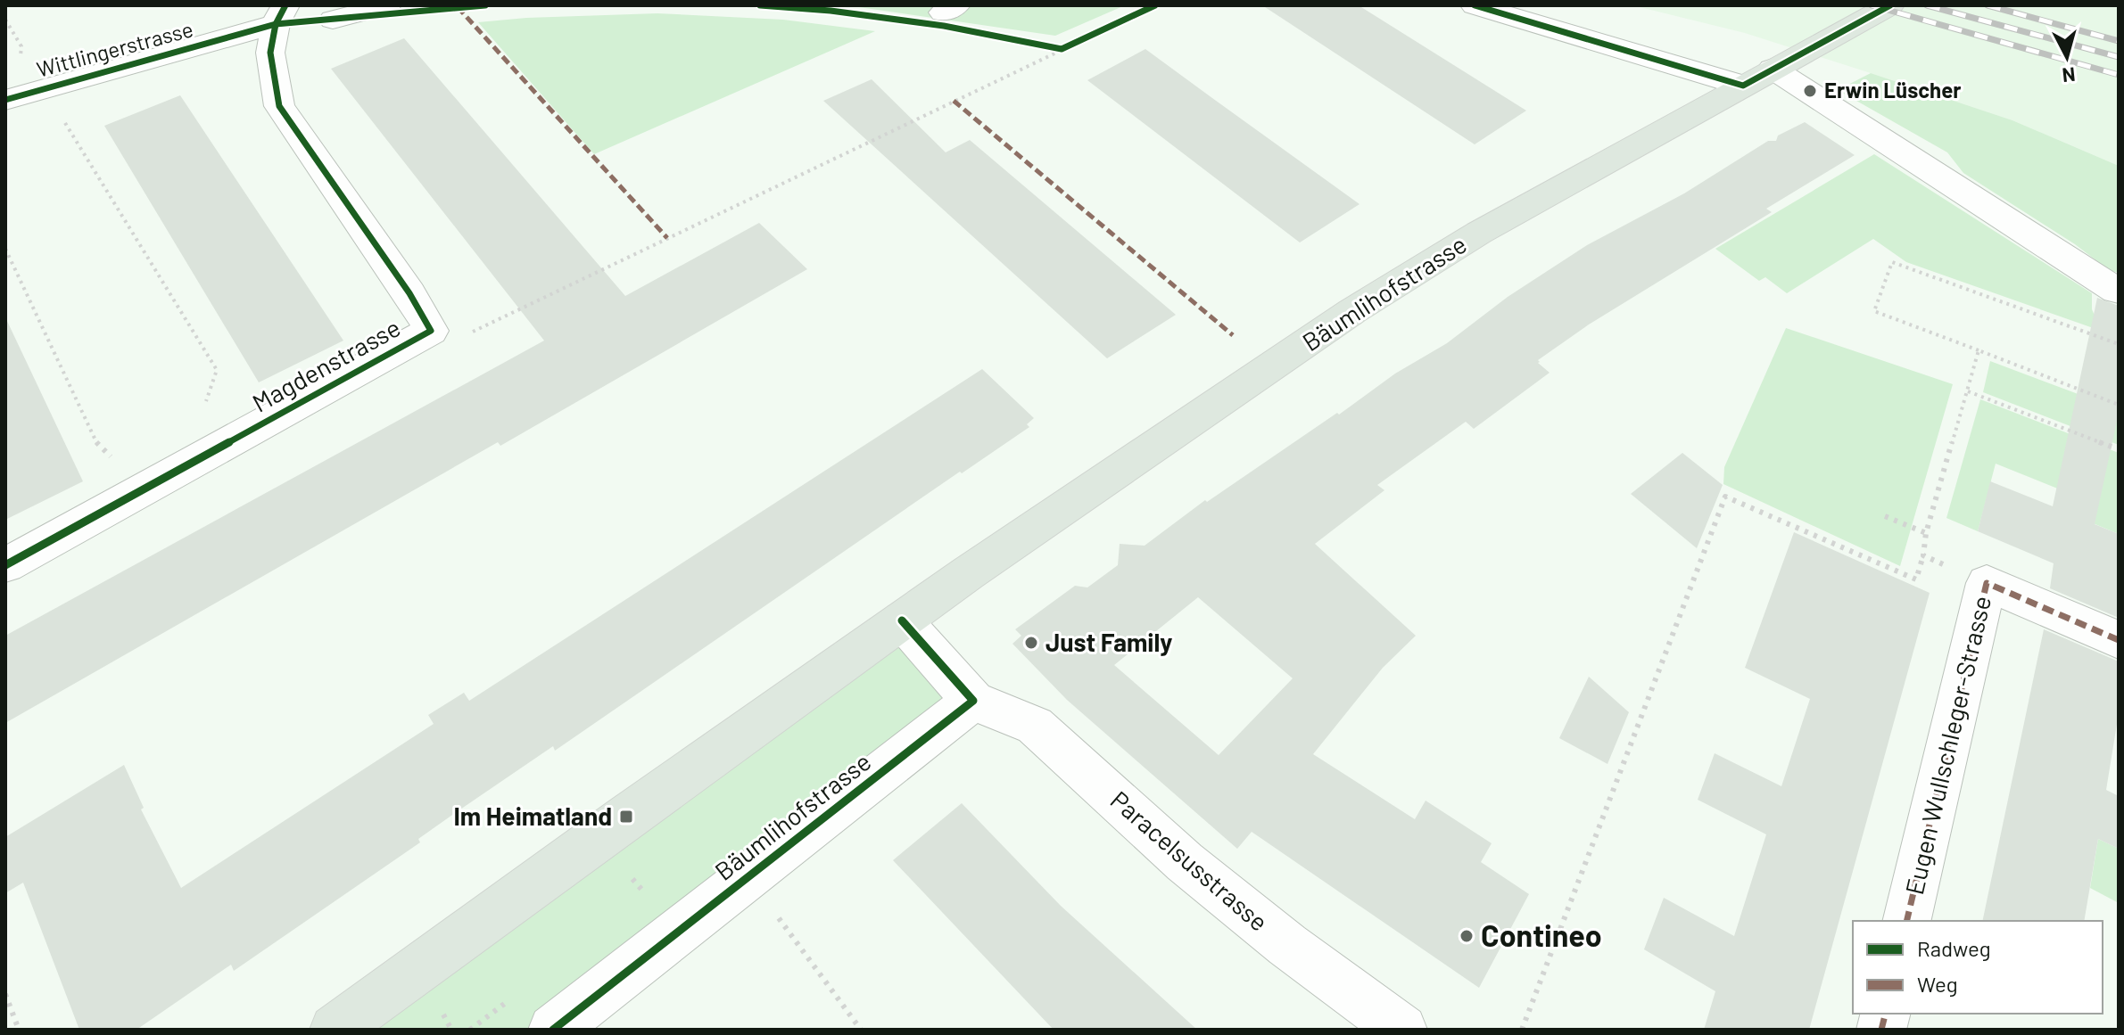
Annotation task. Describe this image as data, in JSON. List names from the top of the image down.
{
  "streets": {
    "main road": ["Bäumlihofstrasse"],
    "street": [
      "Wittlingerstrasse",
      "Magdenstrasse",
      "Eugen Wullschleger-Strasse",
      "Paracelsusstrasse"
    ]
  },
  "crossings": [
    ["Wittlingerstrasse", "Magdenstrasse"],
    ["Bäumlihofstrasse", "Paracelsusstrasse"]
  ],
  "places": {
    "other": ["Erwin Lüscher", "Just Family", "Contineo"],
    "transit": ["Im Heimatland"]
  },
  "legend": ["Radweg", "Weg"],
  "north": "bottom"
}
